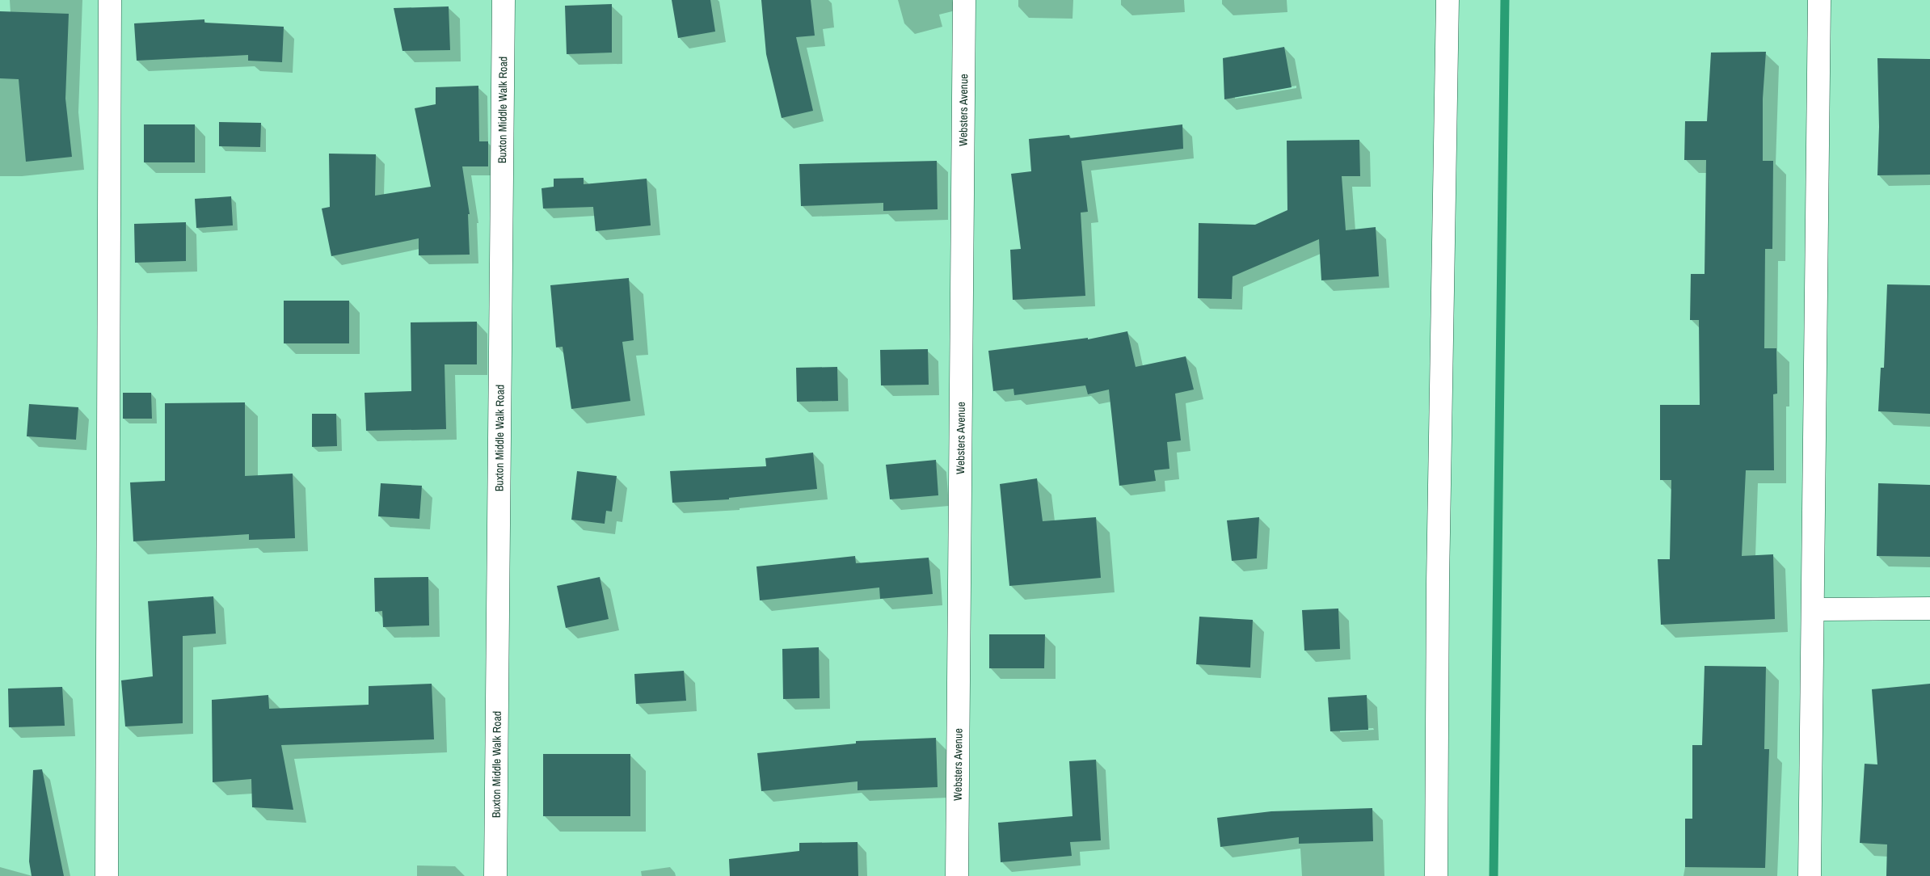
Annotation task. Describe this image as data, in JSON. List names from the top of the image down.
{
  "streets": {
    "street": ["Buxton Middle Walk Road", "Websters Avenue"]
  }
}
